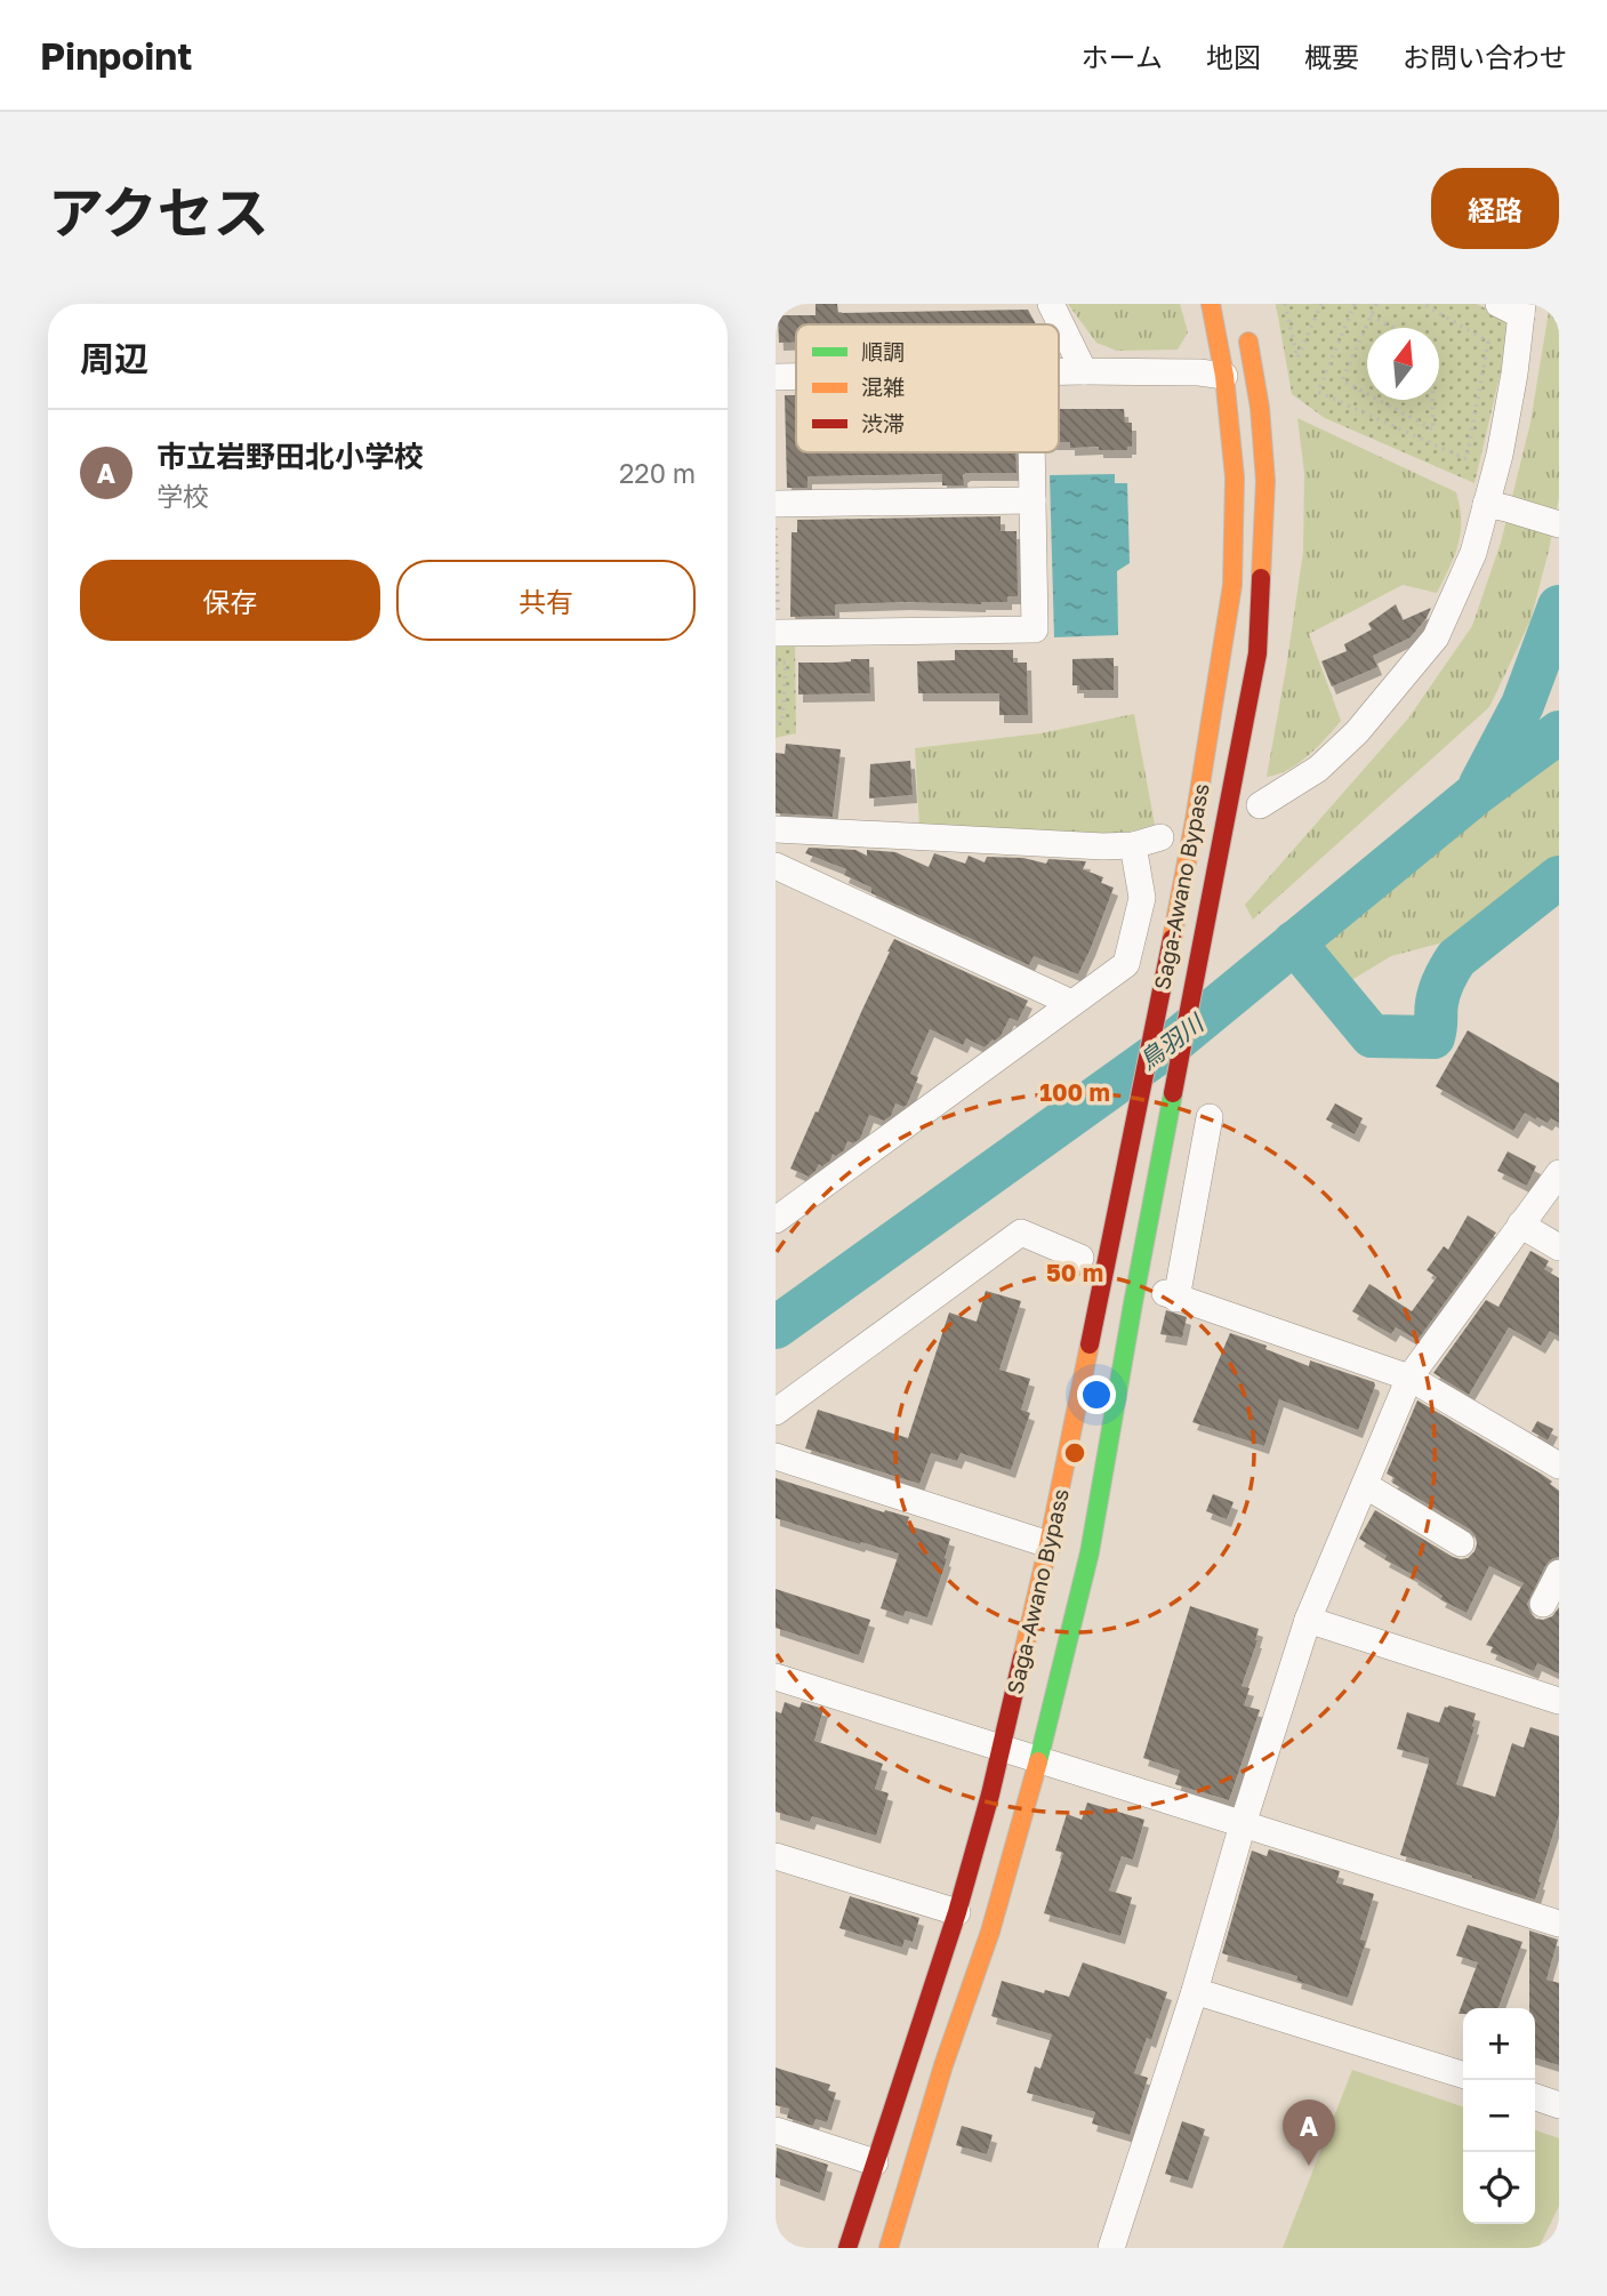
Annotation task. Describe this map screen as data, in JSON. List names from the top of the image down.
{
  "streets": {
    "highway": ["Saga-Awano Bypass"]
  },
  "water": ["鳥羽川"],
  "legend": ["順調", "混雑", "渋滞"],
  "north": "top",
  "page": {
    "header": "Pinpoint",
    "nav": [
      "ホーム",
      "地図",
      "概要",
      "お問い合わせ"
    ],
    "title": "アクセス",
    "buttons": [
      "経路",
      ["保存", "共有"]
    ],
    "heading": "周辺",
    "list": [
      {
        "mark": "A",
        "name": "市立岩野田北小学校",
        "note": "学校",
        "value": "220 m"
      }
    ],
    "map_buttons": ["+", "−"],
    "pins": "A"
  },
  "rings": ["100 m", "50 m"]
}
